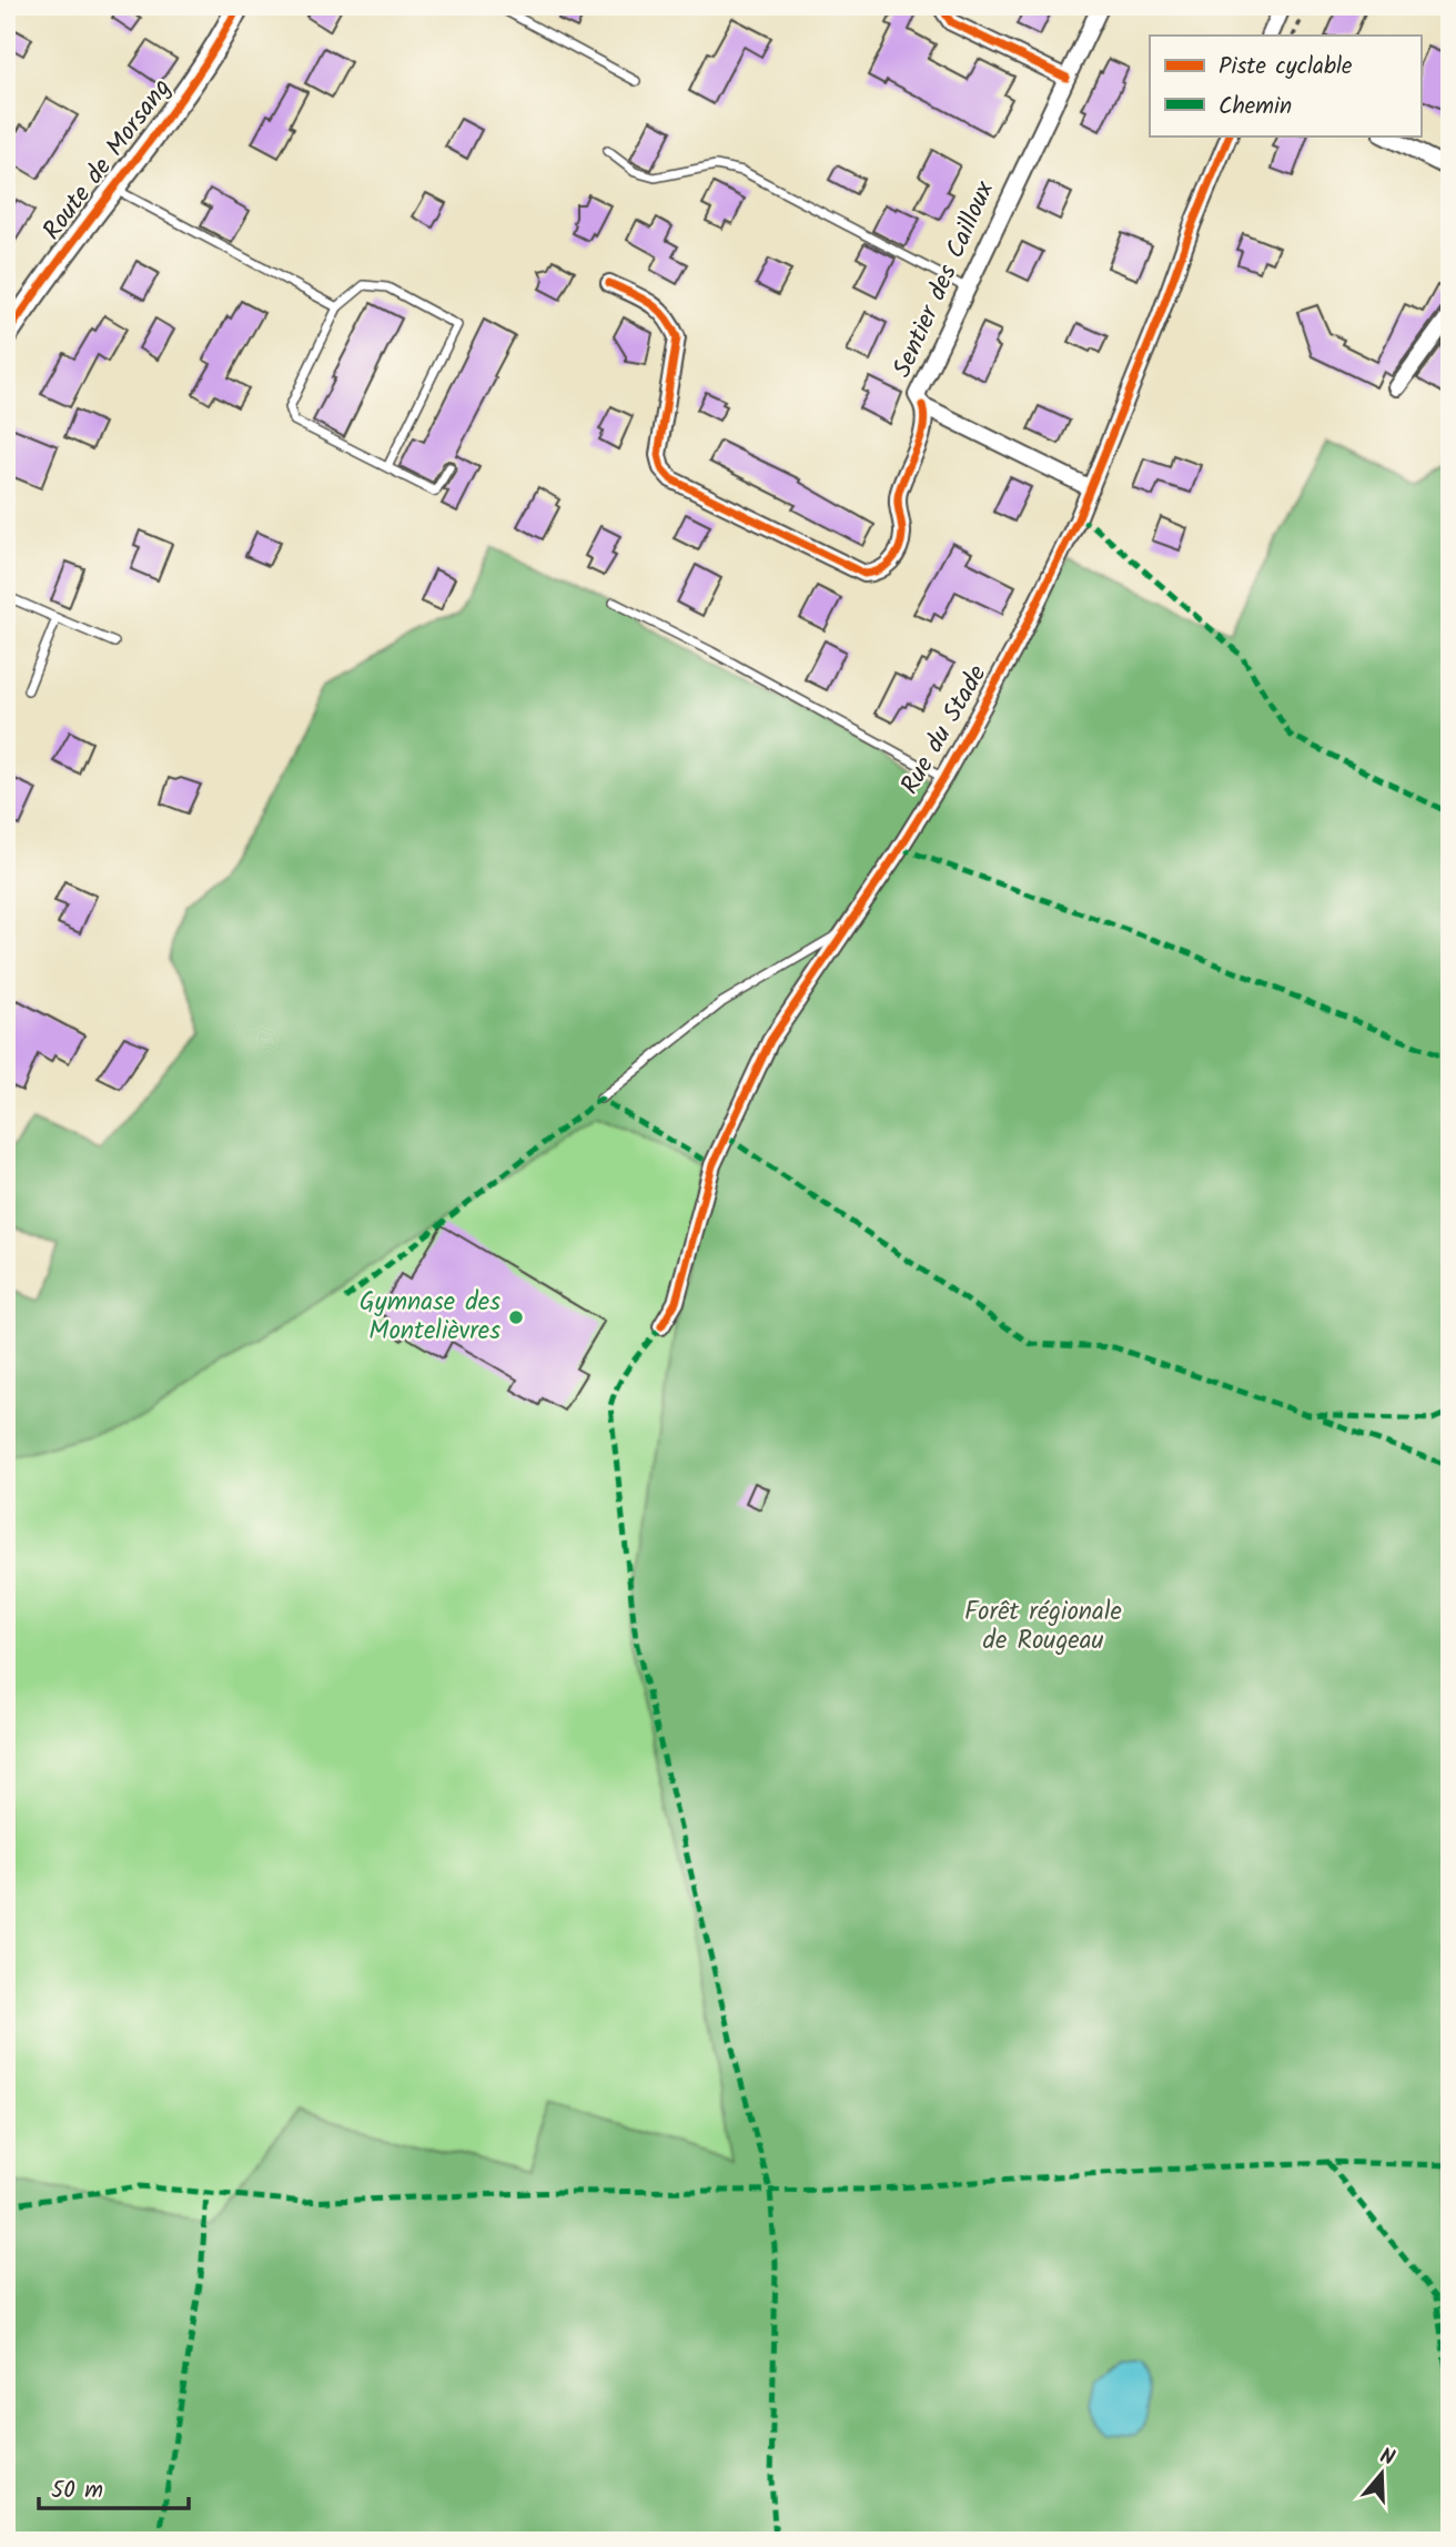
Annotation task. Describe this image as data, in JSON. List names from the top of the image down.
{
  "streets": {
    "street": ["Route de Morsang", "Sentier des Cailloux", "Rue du Stade"]
  },
  "crossings": [
    ["Sentier des Cailloux", "Rue du Stade"]
  ],
  "parks": ["Forêt régionale de Rougeau"],
  "places": ["Gymnase des Montelièvres"],
  "legend": ["Piste cyclable", "Chemin"],
  "scale_bar": "50 m",
  "north": "top"
}
